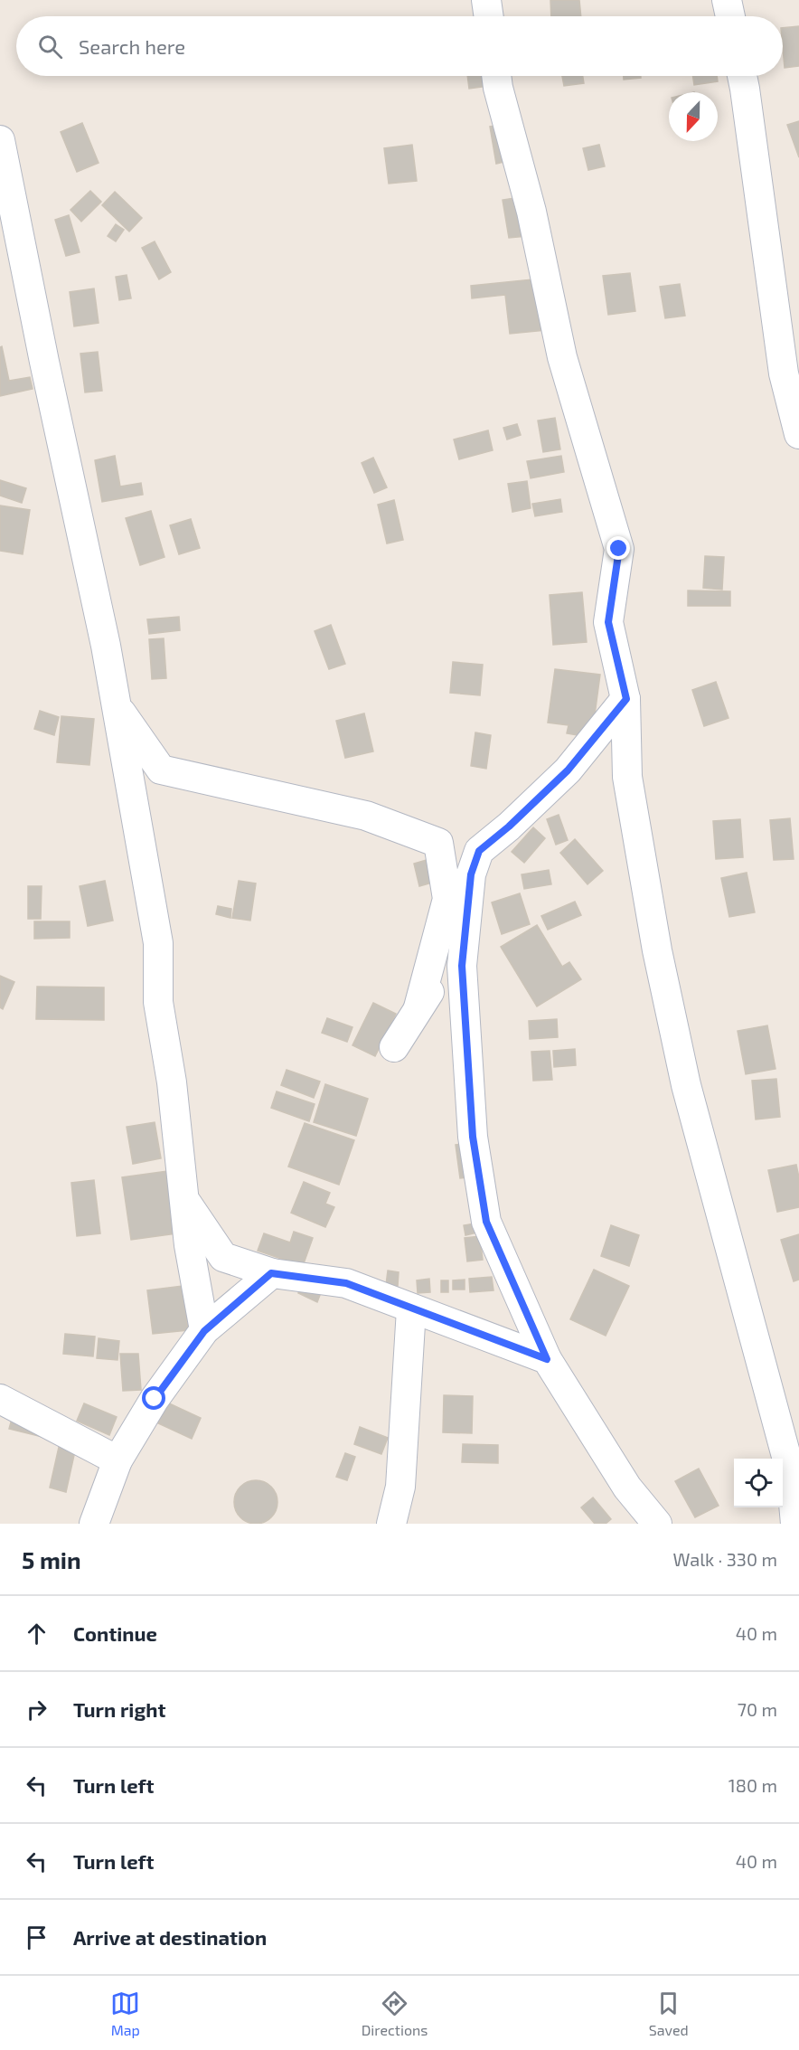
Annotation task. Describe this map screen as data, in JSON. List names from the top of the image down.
{
  "north": "bottom",
  "page": {
    "search": "Search here",
    "heading": ["5 min", "Walk · 330 m"],
    "list": [
      ["Continue", "40 m"],
      ["Turn right", "70 m"],
      ["Turn left", "180 m"],
      ["Turn left", "40 m"],
      "Arrive at destination"
    ],
    "nav": ["Map", "Directions", "Saved"]
  }
}
